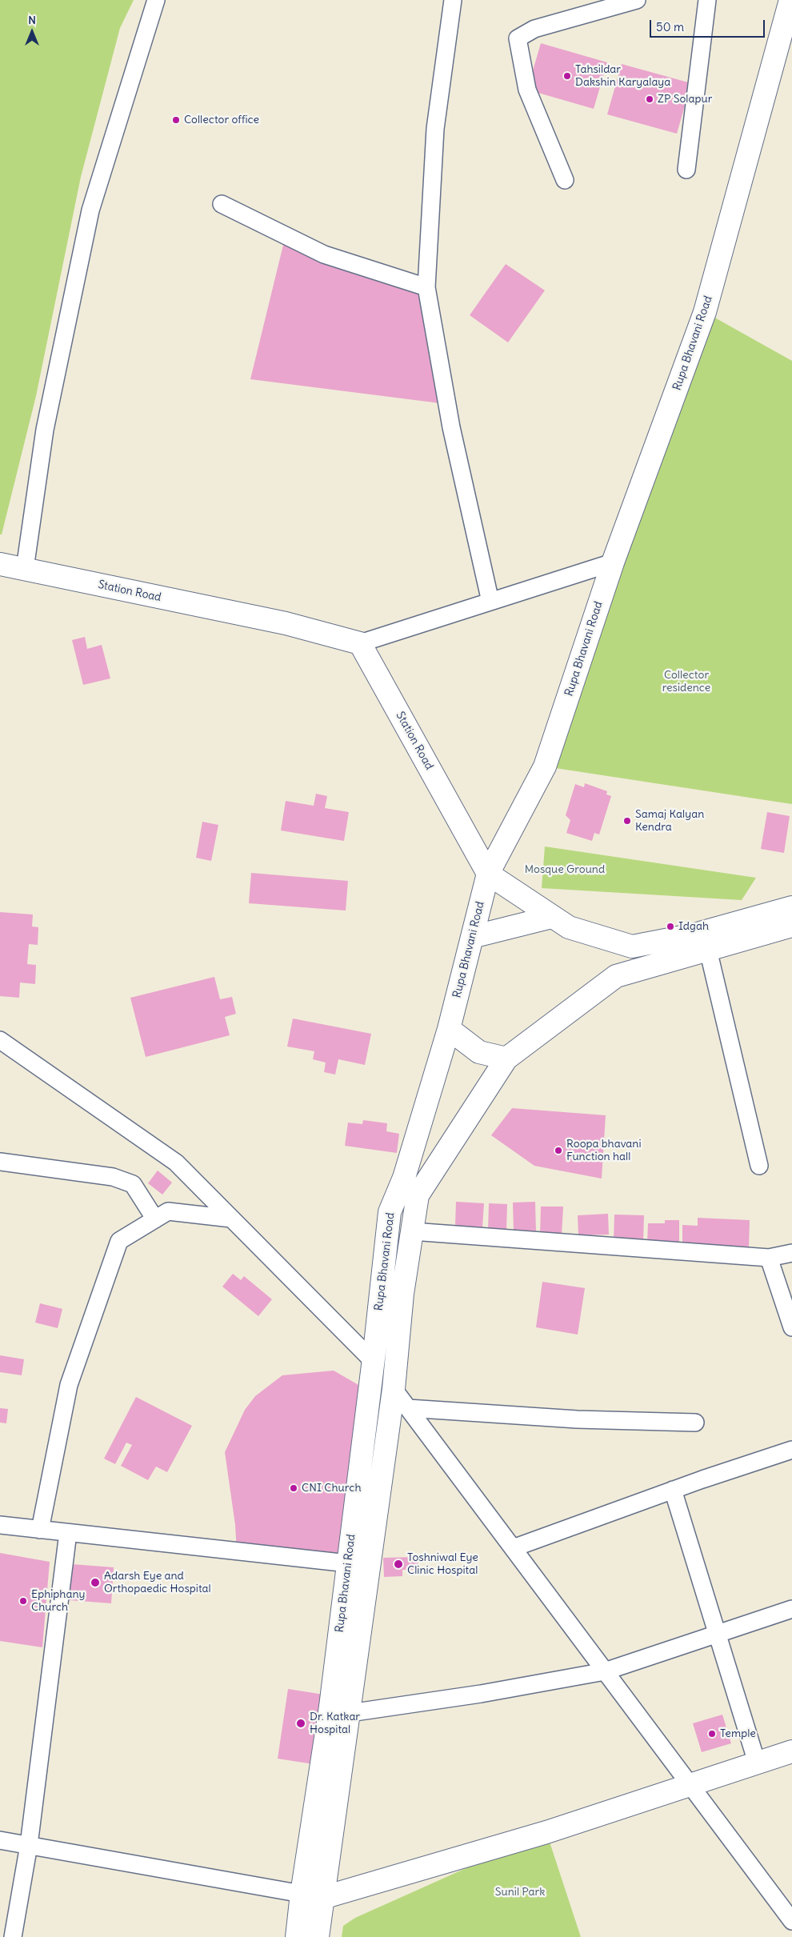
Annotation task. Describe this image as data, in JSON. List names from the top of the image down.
{
  "streets": {
    "main road": ["Rupa Bhavani Road", "Station Road"]
  },
  "crossings": [
    ["Rupa Bhavani Road", "Station Road"]
  ],
  "parks": ["Collector residence", "Mosque Ground", "Sunil Park"],
  "places": [
    "Tahsildar Dakshin Karyalaya",
    "ZP Solapur",
    "Collector office",
    "Samaj Kalyan Kendra",
    "Idgah",
    "Roopa bhavani Function hall",
    "CNI Church",
    "Toshniwal Eye Clinic Hospital",
    "Adarsh Eye and Orthopaedic Hospital",
    "Ephiphany Church",
    "Dr. Katkar Hospital",
    "Temple"
  ],
  "scale_bar": "50 m",
  "north": "top"
}
